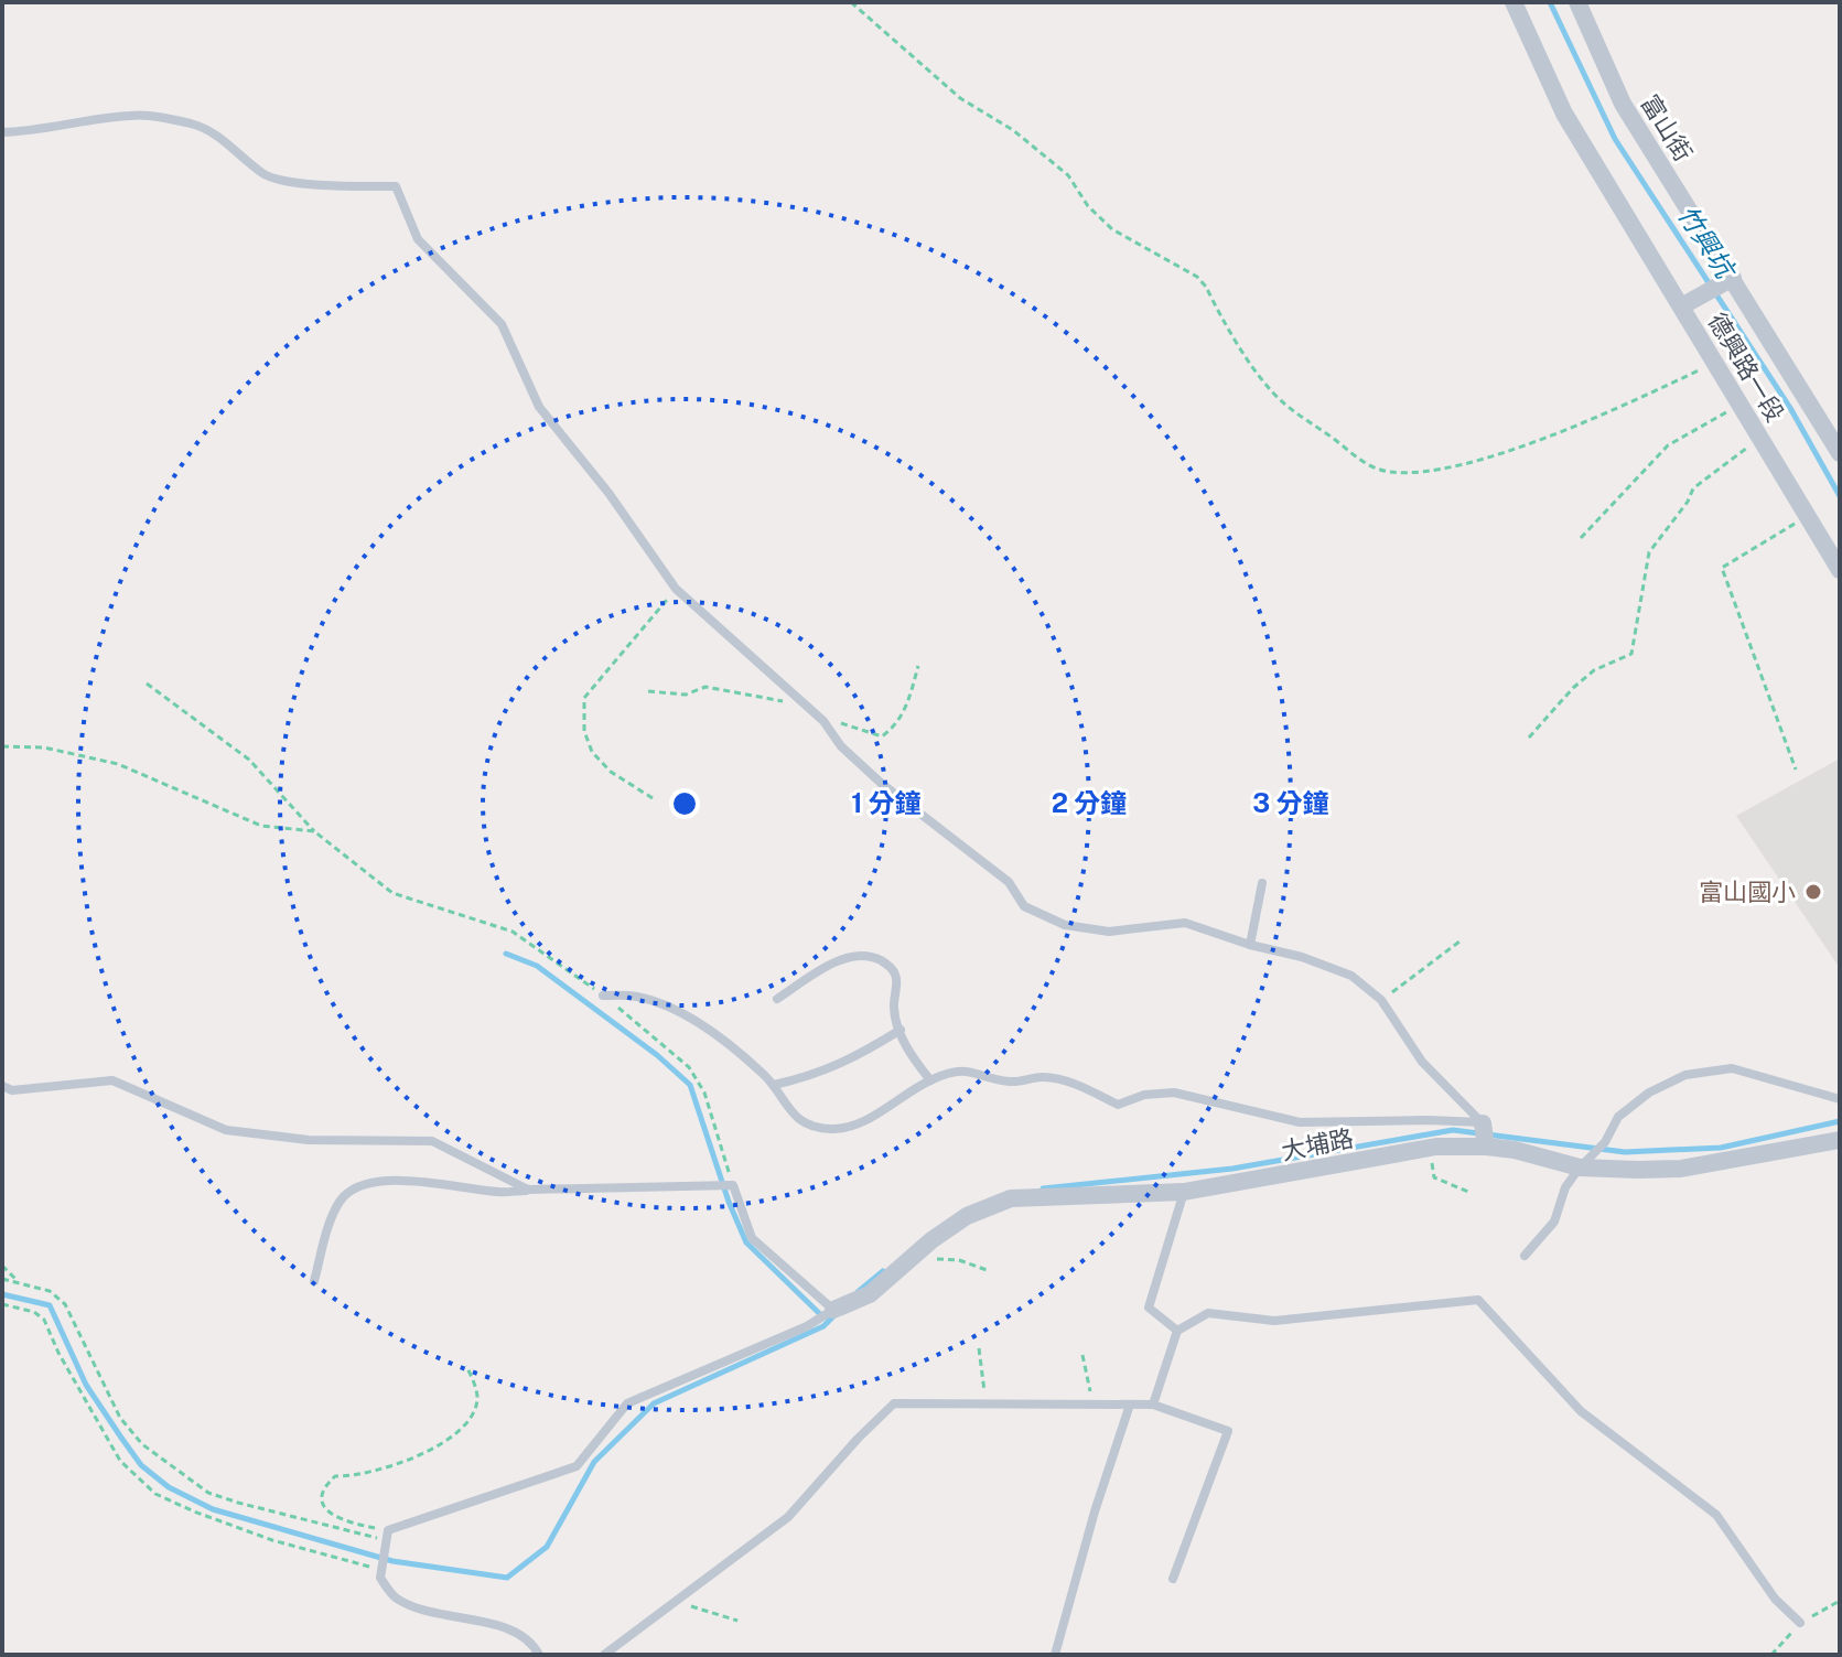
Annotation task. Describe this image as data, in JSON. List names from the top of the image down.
{
  "streets": {
    "street": ["富山街", "德興路一段", "大埔路"]
  },
  "water": ["竹興坑"],
  "places": ["富山國小"],
  "rings": ["1 分鐘", "2 分鐘", "3 分鐘"]
}
